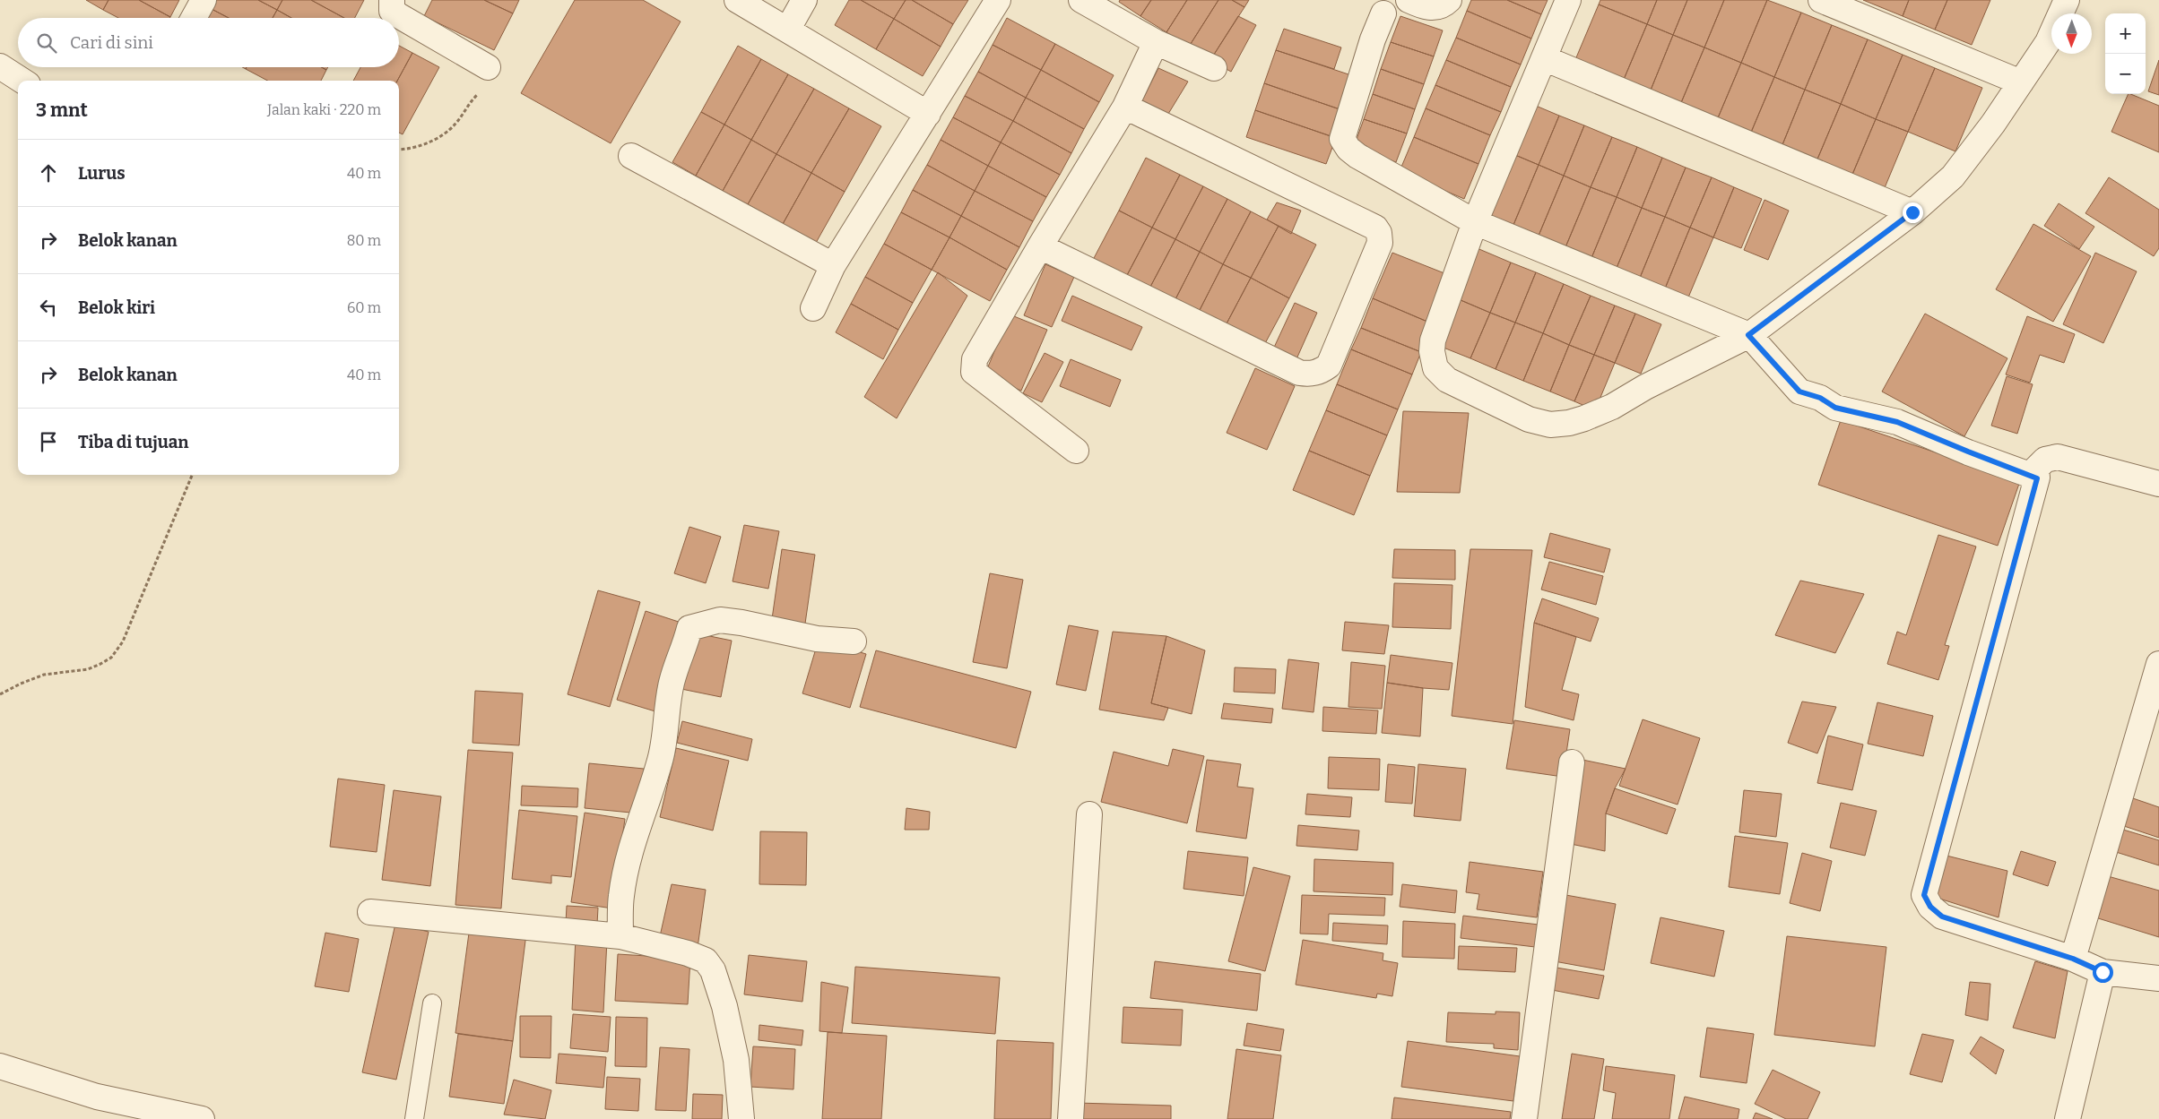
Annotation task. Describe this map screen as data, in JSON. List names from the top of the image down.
{
  "north": "bottom",
  "page": {
    "map_buttons": ["+", "−"],
    "search": "Cari di sini",
    "heading": ["3 mnt", "Jalan kaki · 220 m"],
    "list": [
      ["Lurus", "40 m"],
      ["Belok kanan", "80 m"],
      ["Belok kiri", "60 m"],
      ["Belok kanan", "40 m"],
      "Tiba di tujuan"
    ]
  }
}
